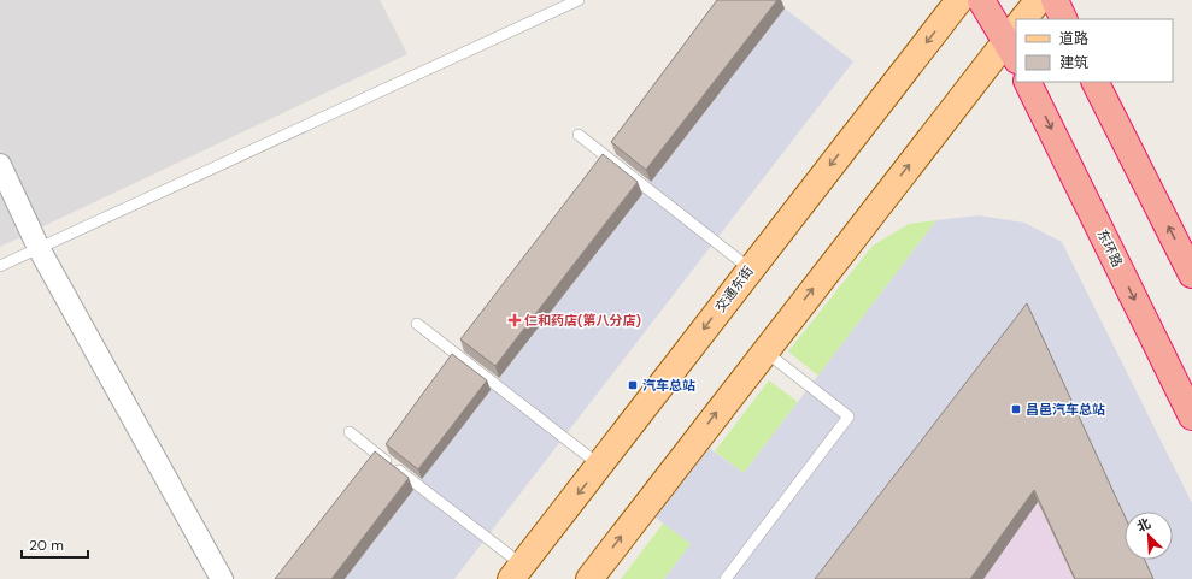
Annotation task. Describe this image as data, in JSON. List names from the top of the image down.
{
  "streets": {
    "highway": ["东环路"],
    "main road": ["交通东街"]
  },
  "places": {
    "health": ["仁和药店(第八分店)"],
    "transit": ["汽车总站", "昌邑汽车总站"]
  },
  "legend": ["道路", "建筑"],
  "scale_bar": "20 m",
  "north": "top left"
}
